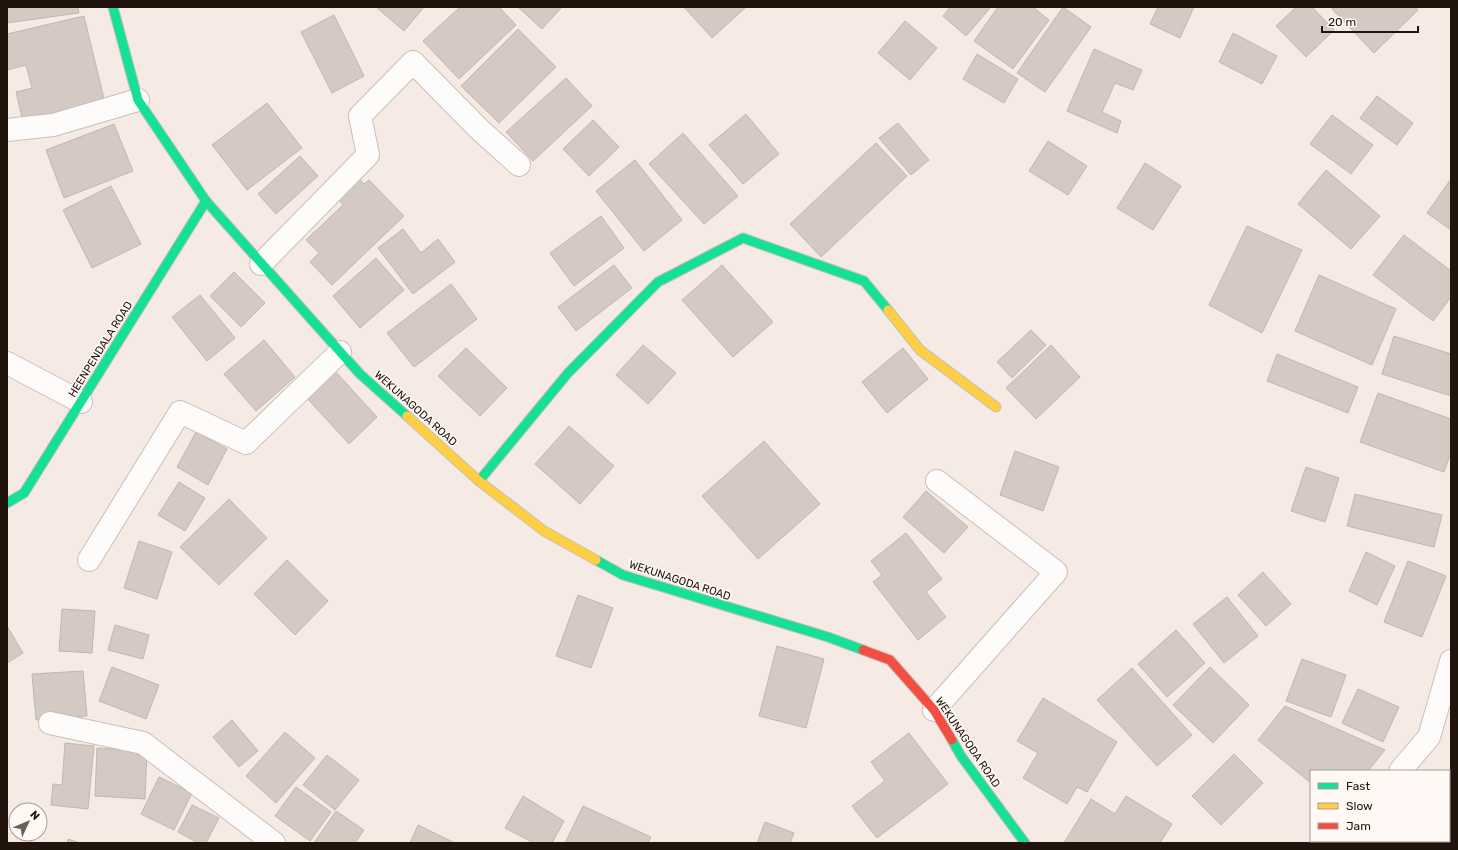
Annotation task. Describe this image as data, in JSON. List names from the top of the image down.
{
  "streets": {
    "street": ["HEENPENDALA ROAD", "WEKUNAGODA ROAD"]
  },
  "crossings": [
    ["HEENPENDALA ROAD", "WEKUNAGODA ROAD"]
  ],
  "legend": ["Fast", "Slow", "Jam"],
  "scale_bar": "20 m",
  "north": "top right"
}
